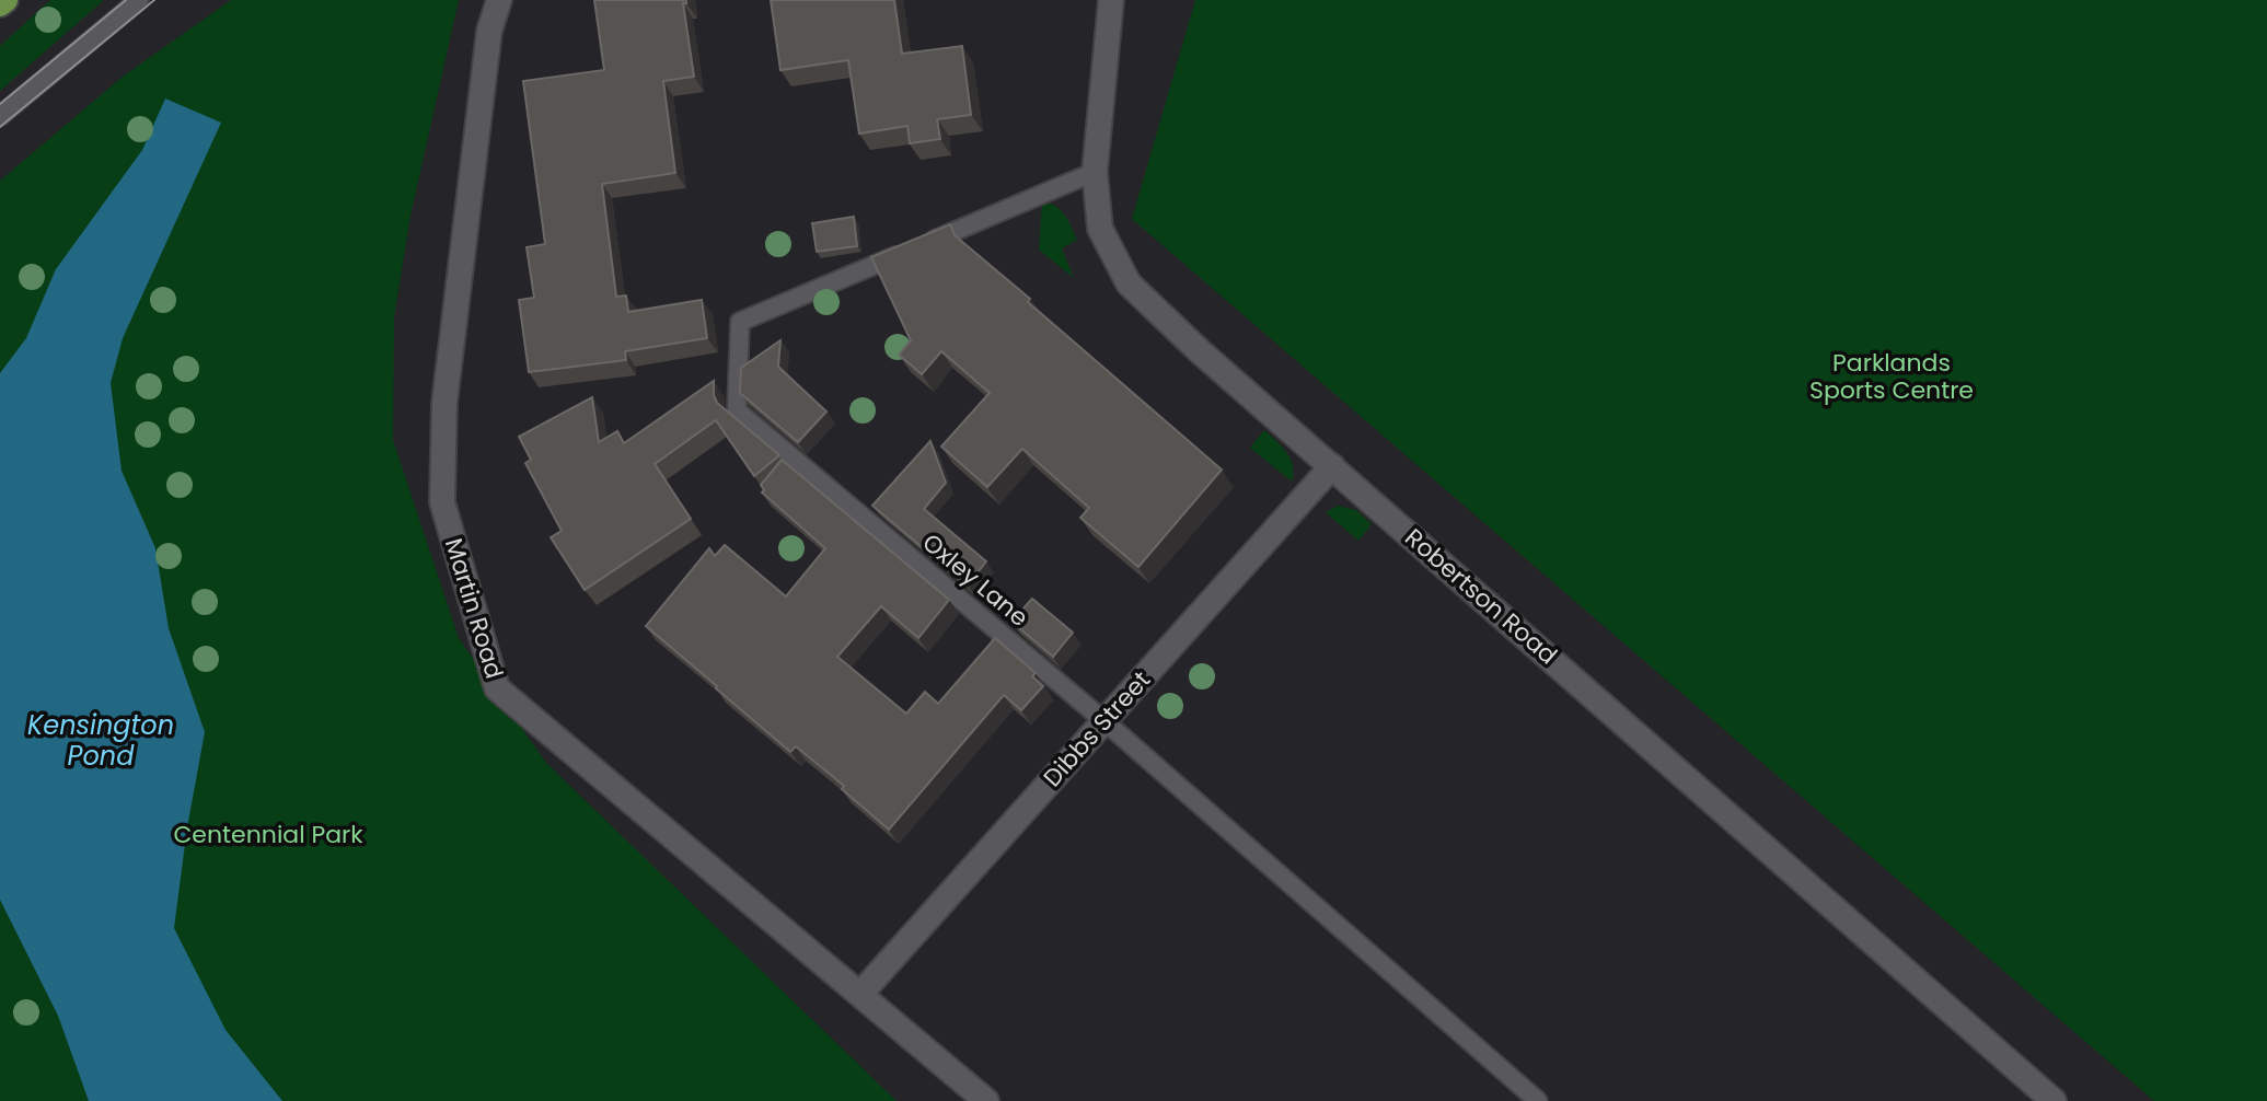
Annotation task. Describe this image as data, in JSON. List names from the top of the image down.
{
  "streets": {
    "street": ["Robertson Road", "Martin Road", "Dibbs Street"],
    "lane": ["Oxley Lane"]
  },
  "crossings": [
    ["Oxley Lane", "Robertson Road"],
    ["Oxley Lane", "Dibbs Street"],
    ["Robertson Road", "Dibbs Street"],
    ["Martin Road", "Dibbs Street"]
  ],
  "water": ["Kensington Pond"],
  "parks": ["Parklands Sports Centre", "Centennial Park"]
}
